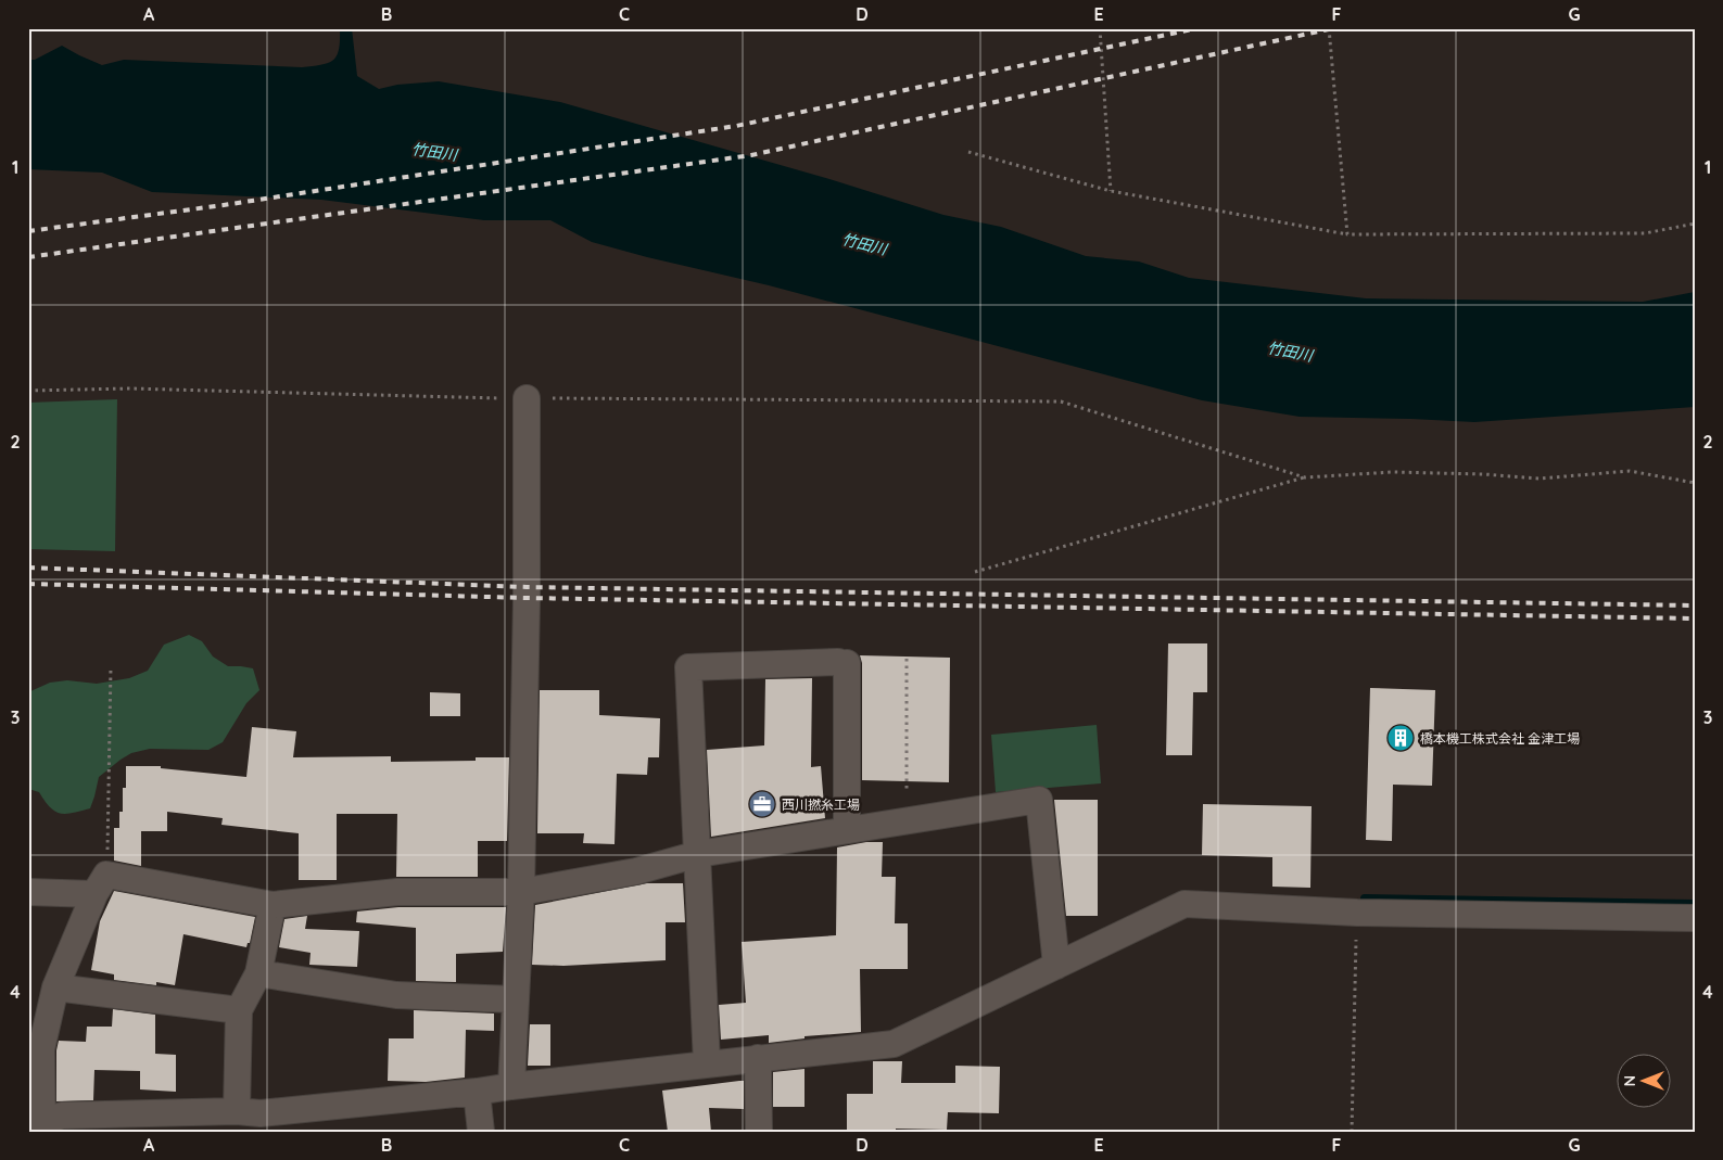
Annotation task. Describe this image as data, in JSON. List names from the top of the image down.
{
  "water": ["竹田川"],
  "places": {
    "building": ["橋本機工株式会社 金津工場"],
    "office": ["西川撚糸工場"]
  },
  "north": "left",
  "grid": {
    "columns": [
      "A",
      "B",
      "C",
      "D",
      "E",
      "F",
      "G"
    ],
    "rows": [
      "1",
      "2",
      "3",
      "4"
    ]
  }
}
